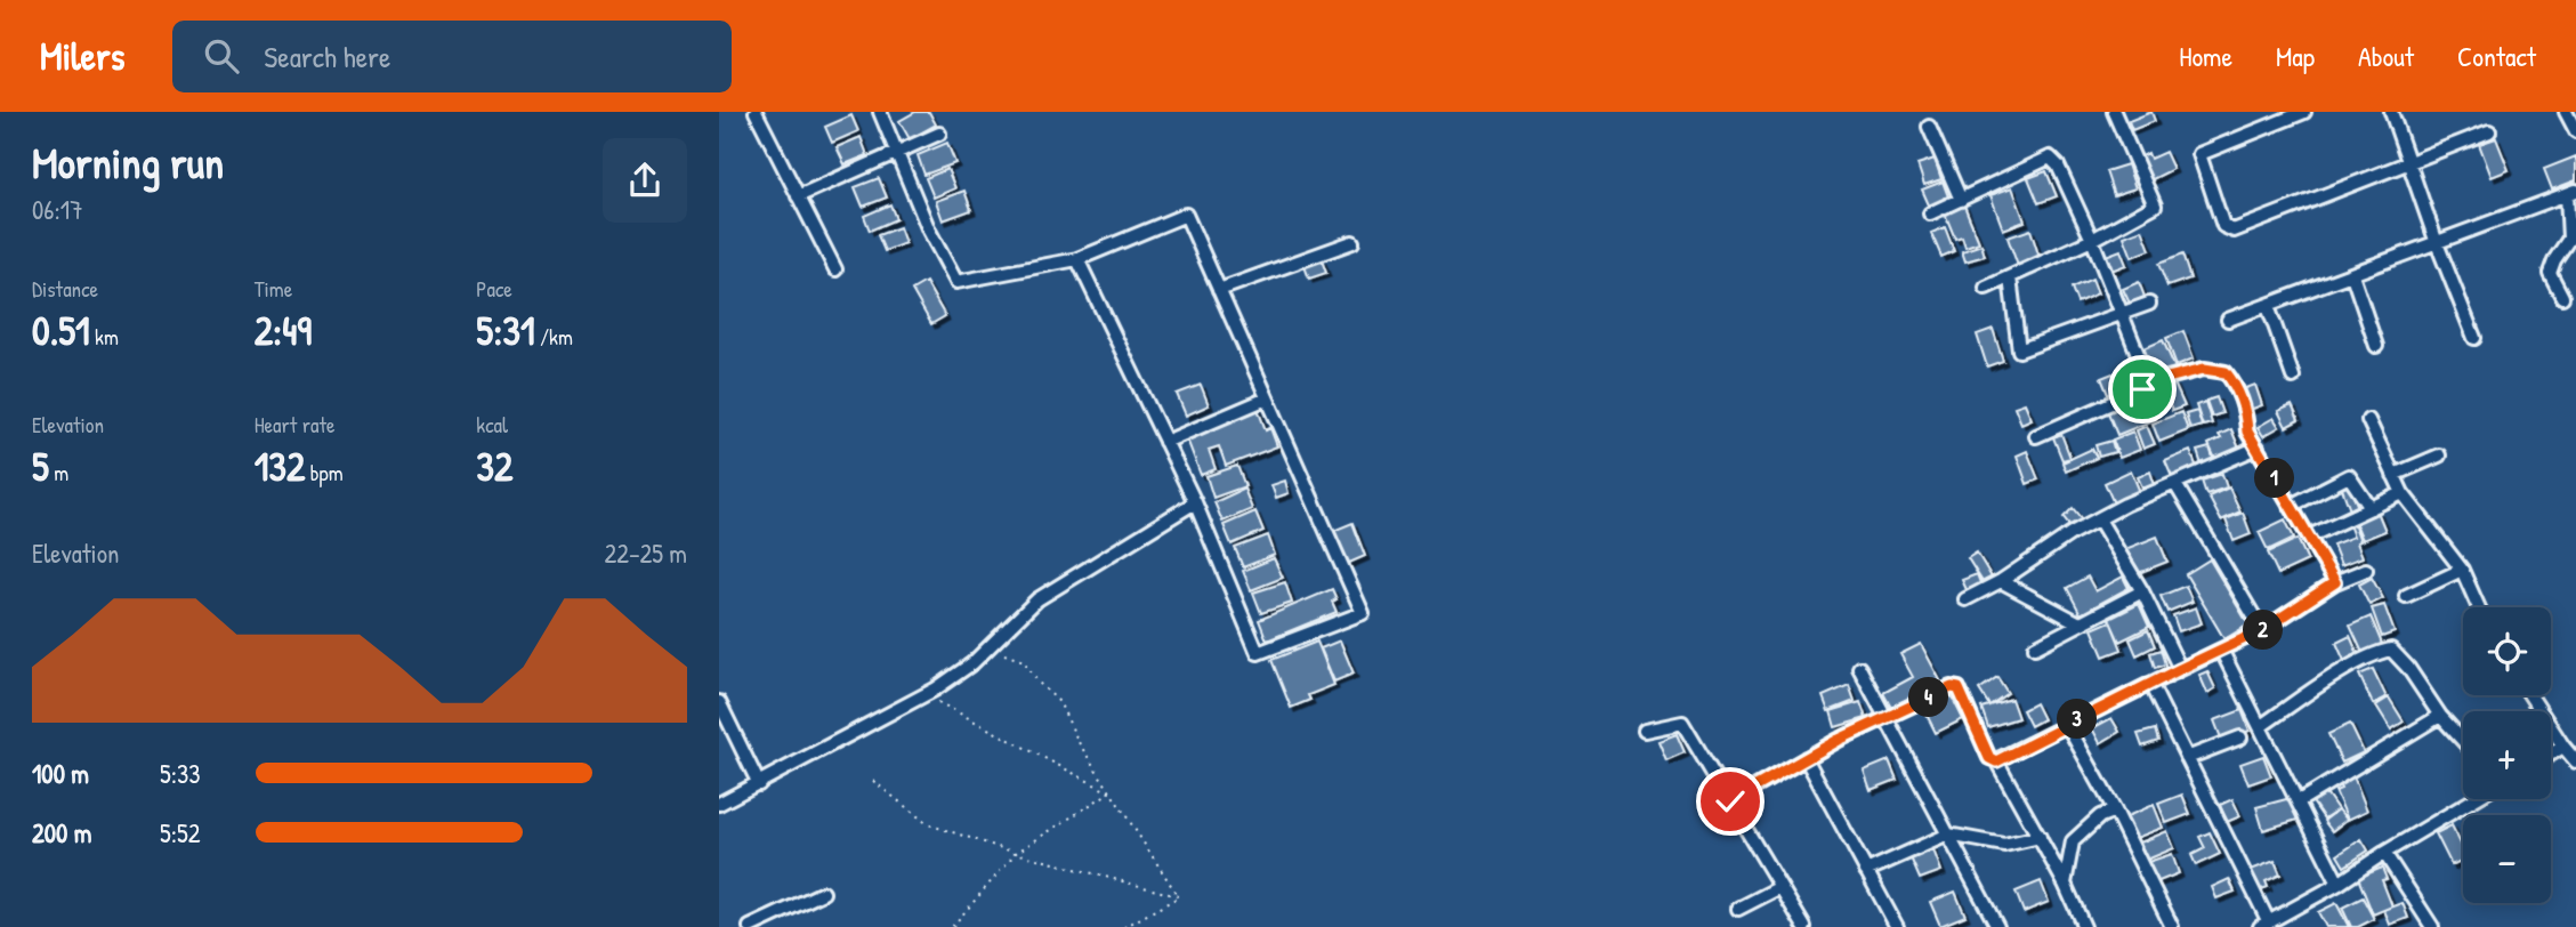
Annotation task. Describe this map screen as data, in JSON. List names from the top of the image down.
{
  "page": {
    "header": "Milers",
    "search": "Search here",
    "nav": [
      "Home",
      "Map",
      "About",
      "Contact"
    ],
    "heading": ["Morning run", "06:17"],
    "stats": [
      ["Distance", "0.51 km"],
      ["Time", "2:49"],
      ["Pace", "5:31 /km"],
      ["Elevation", "5 m"],
      ["Heart rate", "132 bpm"],
      ["kcal", "32"]
    ],
    "pins": [
      "1",
      "2",
      "4",
      "3"
    ],
    "chart": ["Elevation", "22–25 m"],
    "map_buttons": ["+", "−"],
    "list": [
      {
        "name": "100 m",
        "note": "5:33"
      },
      {
        "name": "200 m",
        "note": "5:52"
      }
    ]
  }
}
